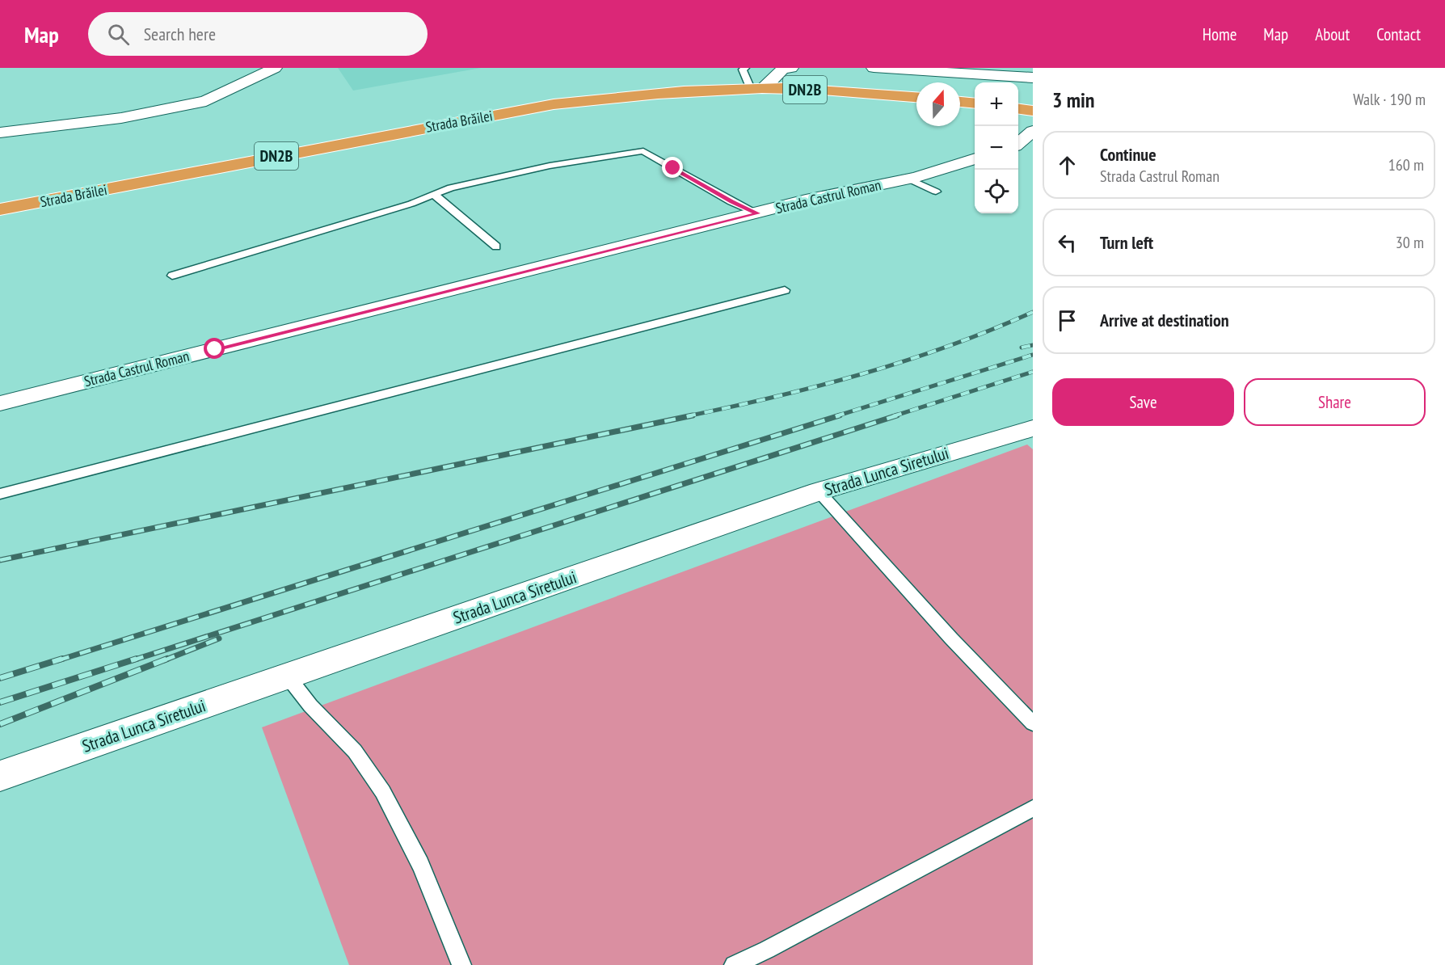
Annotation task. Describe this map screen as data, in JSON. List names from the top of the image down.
{
  "streets": {
    "highway": ["DN2B", "Strada Brăilei"],
    "street": ["Strada Castrul Roman", "Strada Lunca Siretului"]
  },
  "north": "top",
  "page": {
    "header": "Map",
    "search": "Search here",
    "nav": [
      "Home",
      "Map",
      "About",
      "Contact"
    ],
    "heading": ["3 min", "Walk · 190 m"],
    "map_buttons": ["+", "−"],
    "list": [
      ["Continue", "Strada Castrul Roman", "160 m"],
      ["Turn left", "30 m"],
      "Arrive at destination"
    ],
    "buttons": ["Save", "Share"]
  }
}
